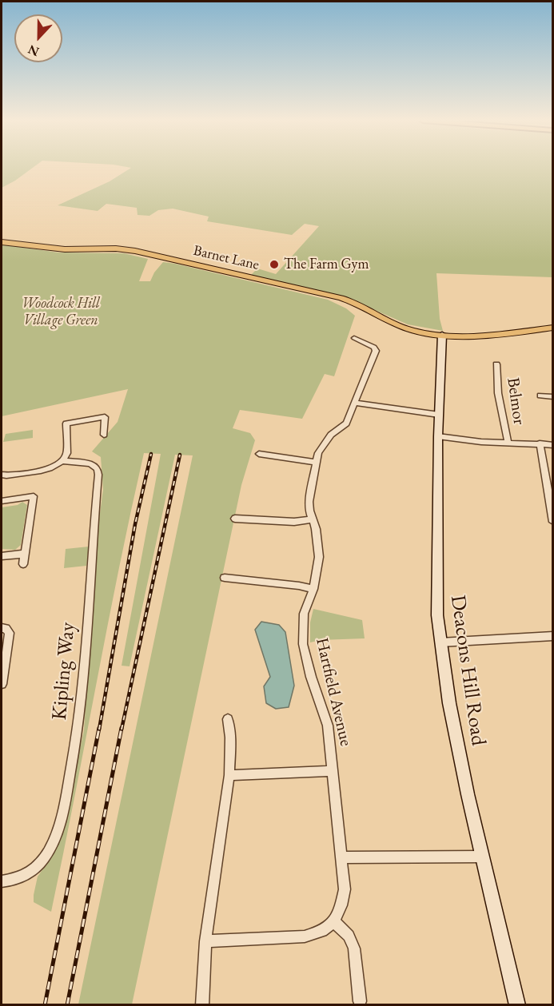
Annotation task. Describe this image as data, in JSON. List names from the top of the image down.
{
  "streets": {
    "main road": ["Barnet Lane"],
    "street": [
      "Belmor",
      "Deacons Hill Road",
      "Kipling Way",
      "Hartfield Avenue"
    ]
  },
  "crossings": [
    ["Barnet Lane", "Deacons Hill Road"]
  ],
  "parks": ["Woodcock Hill Village Green"],
  "places": ["The Farm Gym"],
  "north": "bottom"
}
